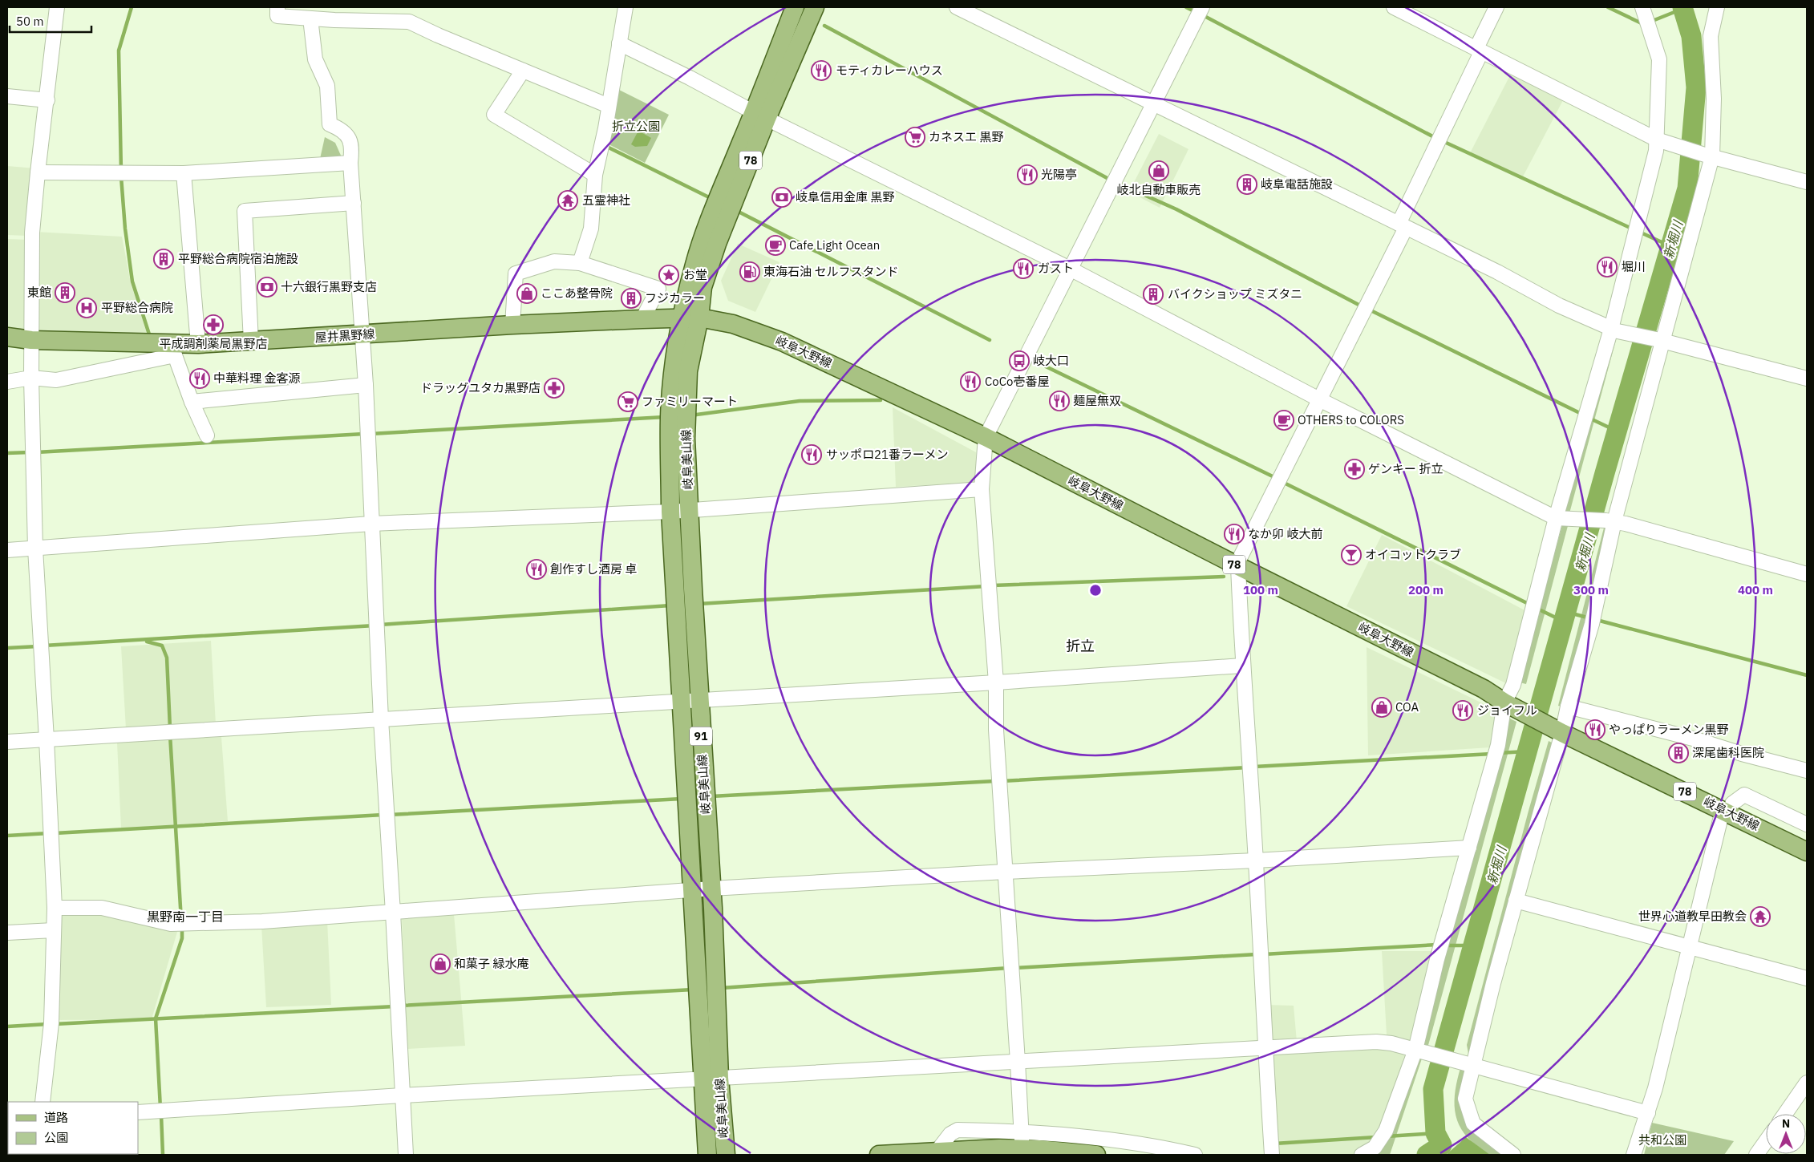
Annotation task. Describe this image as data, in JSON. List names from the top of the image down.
{
  "streets": {
    "main road": [
      "78",
      "屋井黒野線",
      "岐阜大野線",
      "岐阜美山線",
      "91"
    ]
  },
  "crossings": [
    ["78", "屋井黒野線"],
    ["78", "岐阜大野線"],
    ["78", "岐阜美山線"],
    ["屋井黒野線", "岐阜大野線"],
    ["屋井黒野線", "岐阜美山線"],
    ["岐阜大野線", "岐阜美山線"]
  ],
  "districts": ["折立", "黒野南一丁目"],
  "water": ["新堀川"],
  "parks": ["折立公園", "共和公園"],
  "places": {
    "restaurant": [
      "モティカレーハウス",
      "光陽亭",
      "堀川",
      "ガスト",
      "中華料理 金客源",
      "CoCo壱番屋",
      "麺屋無双",
      "サッポロ21番ラーメン",
      "なか卯 岐大前",
      "創作すし酒房 卓",
      "ジョイフル",
      "やっぱりラーメン黒野"
    ],
    "supermarket": ["カネスエ 黒野", "ファミリーマート"],
    "shop": [
      "岐北自動車販売",
      "ここあ整骨院",
      "COA",
      "和菓子 緑水庵"
    ],
    "building": [
      "岐阜電話施設",
      "平野総合病院宿泊施設",
      "東館",
      "バイクショップ ミズタニ",
      "フジカラー",
      "深尾歯科医院"
    ],
    "bank": ["岐阜信用金庫 黒野", "十六銀行黒野支店"],
    "temple": ["五霊神社", "世界心道教早田教会"],
    "cafe": ["Cafe Light Ocean", "OTHERS to COLORS"],
    "fuel station": ["東海石油 セルフスタンド"],
    "place": ["お堂"],
    "hospital": ["平野総合病院"],
    "pharmacy": ["平成調剤薬局黒野店", "ドラッグユタカ黒野店", "ゲンキー 折立"],
    "bus stop": ["岐大口"],
    "bar": ["オイコットクラブ"]
  },
  "legend": ["道路", "公園"],
  "scale_bar": "50 m",
  "north": "top",
  "rings": [
    "100 m",
    "200 m",
    "300 m",
    "400 m"
  ]
}
